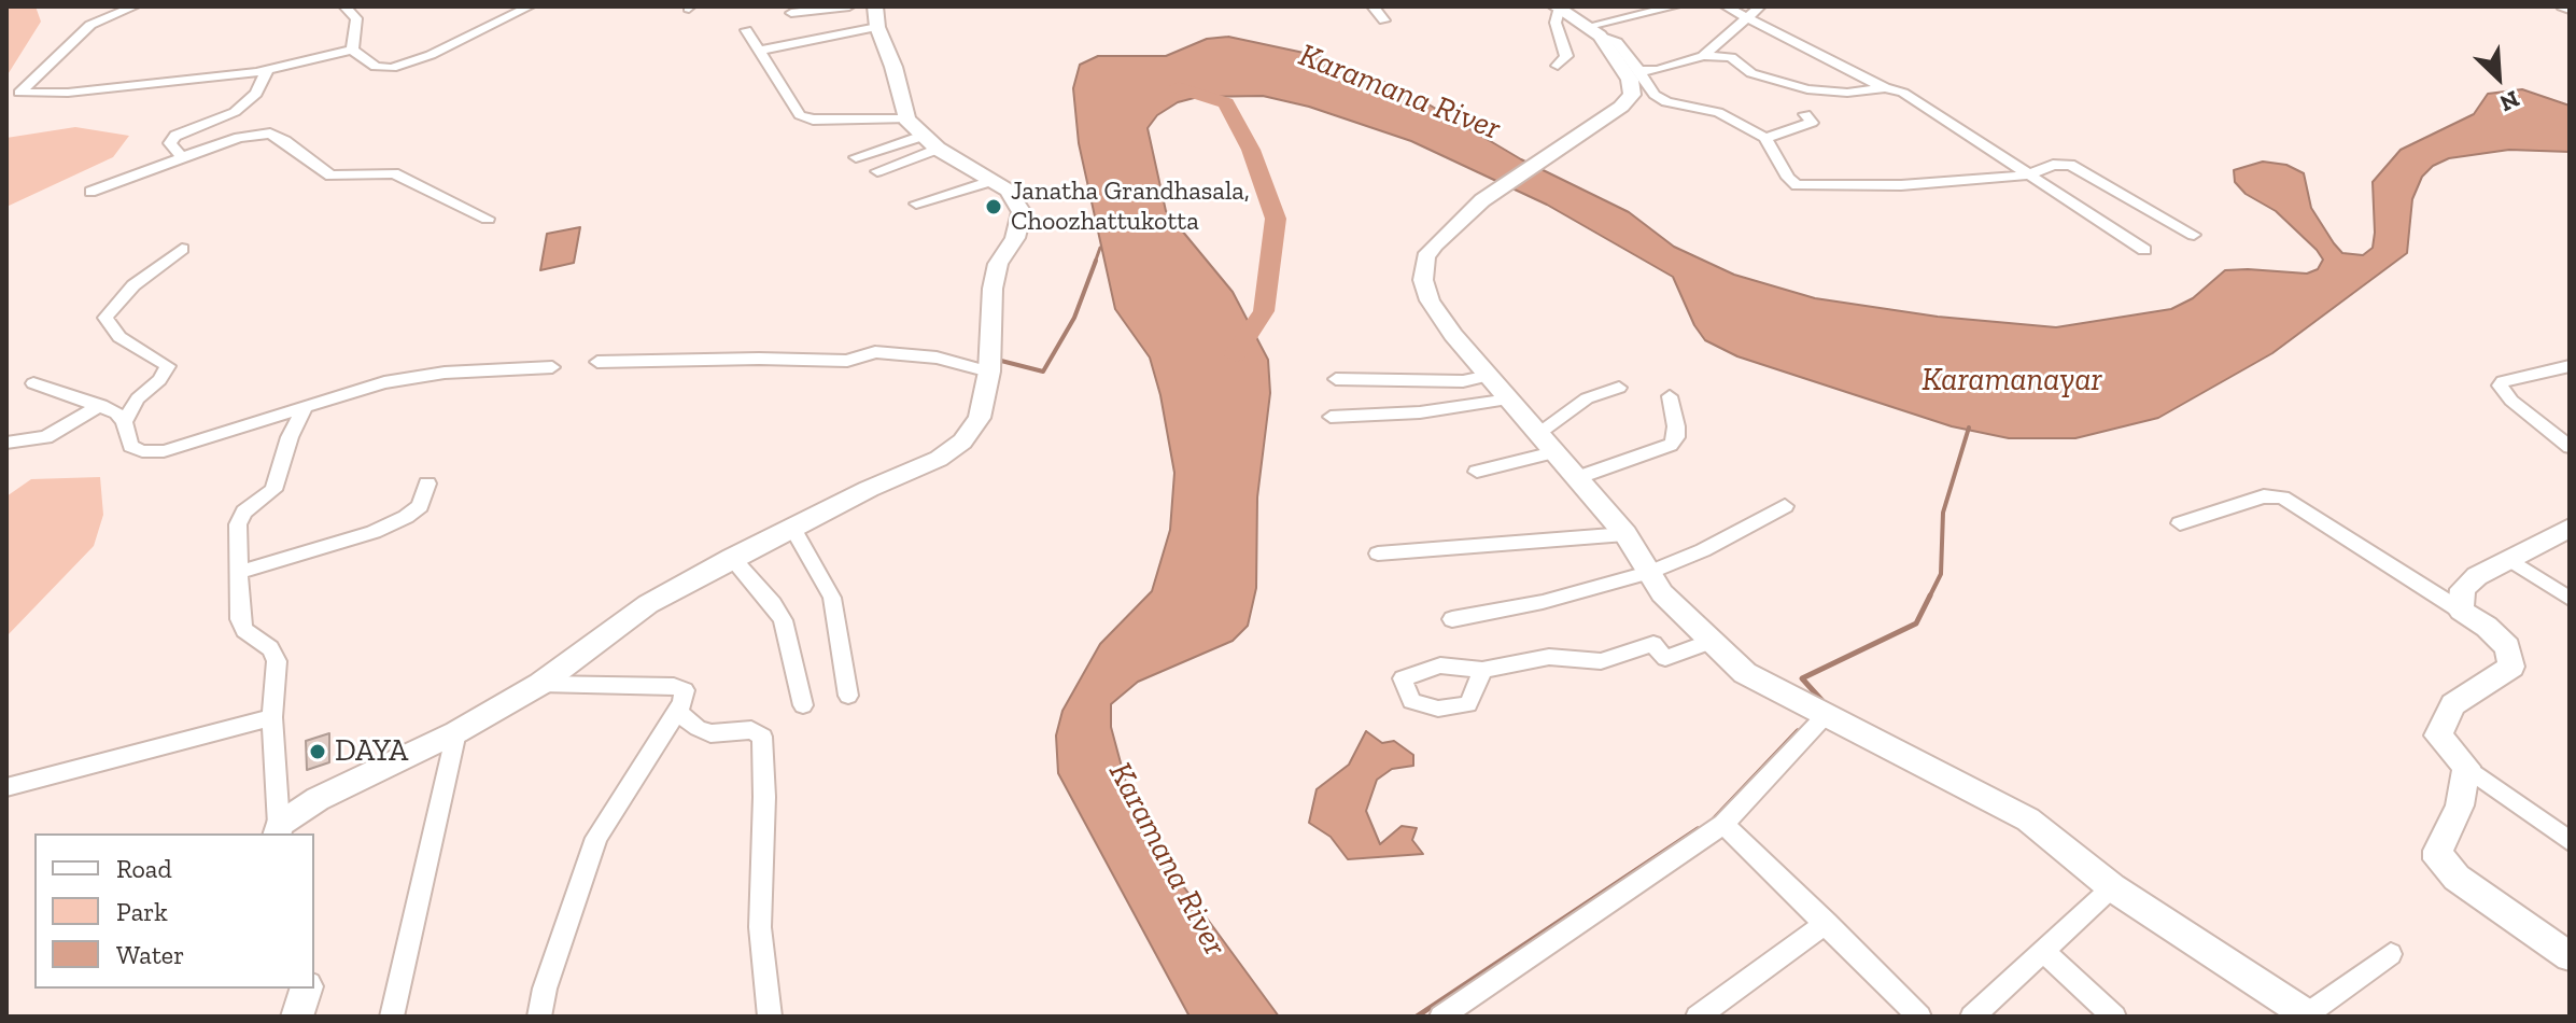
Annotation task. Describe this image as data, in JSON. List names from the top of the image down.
{
  "water": ["Karamana River", "Karamanayar"],
  "places": ["Janatha Grandhasala, Choozhattukotta", "DAYA"],
  "legend": ["Road", "Park", "Water"],
  "north": "bottom right"
}
